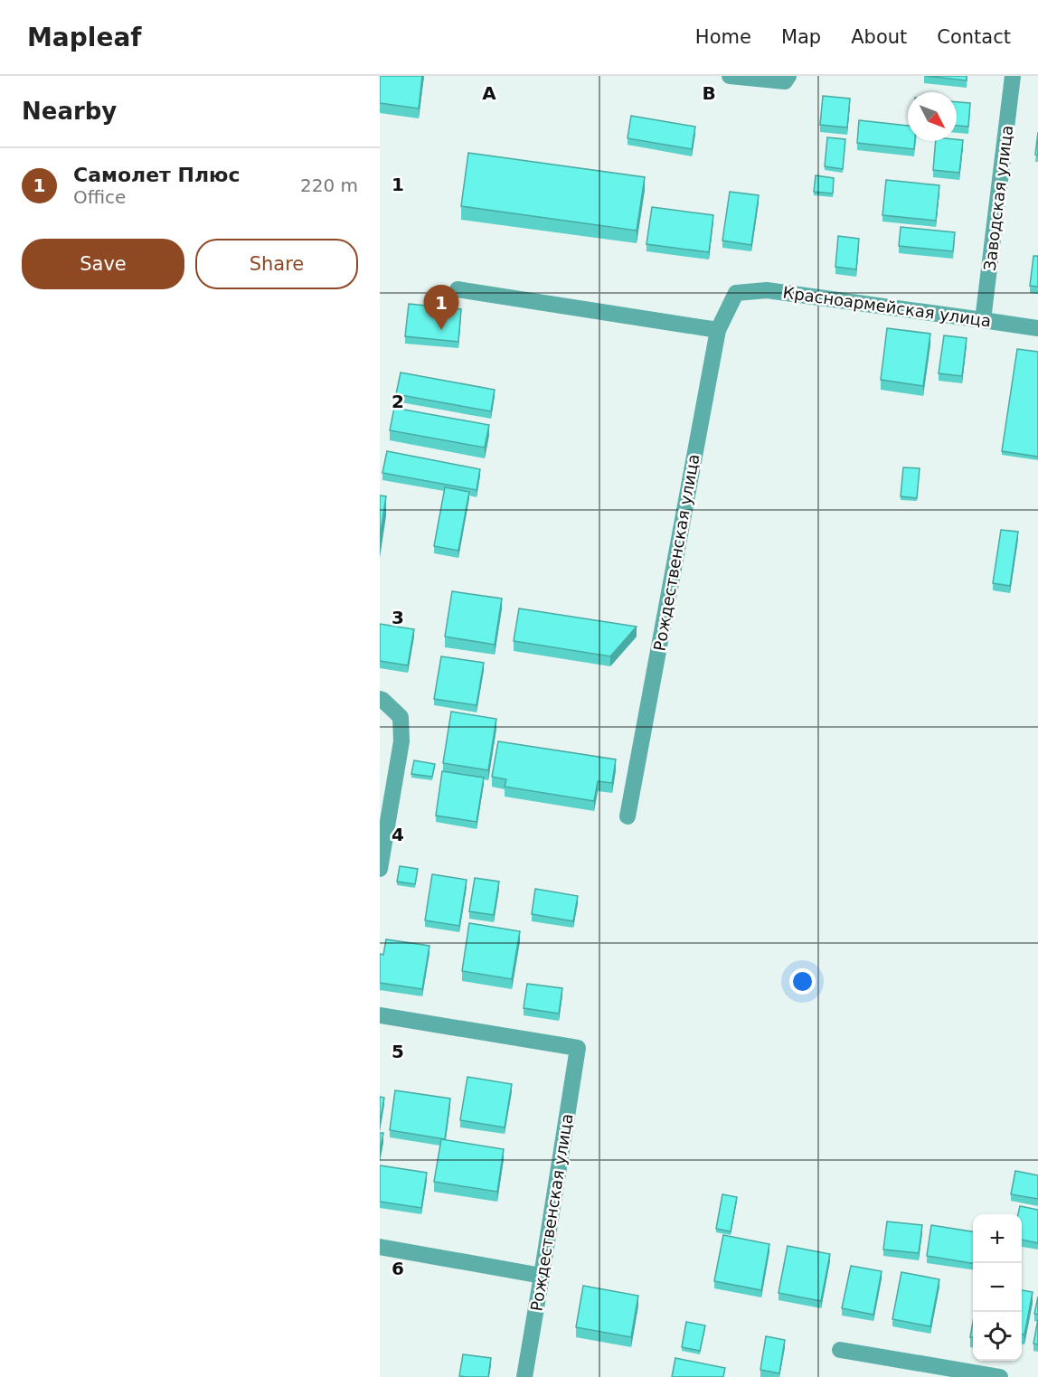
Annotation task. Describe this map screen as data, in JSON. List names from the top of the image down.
{
  "streets": {
    "street": ["Заводская улица", "Красноармейская улица", "Рождественская улица"]
  },
  "crossings": [
    ["Заводская улица", "Красноармейская улица"],
    ["Красноармейская улица", "Рождественская улица"]
  ],
  "north": "bottom right",
  "page": {
    "header": "Mapleaf",
    "nav": [
      "Home",
      "Map",
      "About",
      "Contact"
    ],
    "heading": "Nearby",
    "list": [
      {
        "mark": "1",
        "name": "Самолет Плюс",
        "note": "Office",
        "value": "220 m"
      }
    ],
    "buttons": ["Save", "Share"],
    "pins": "1",
    "map_buttons": ["+", "−"]
  },
  "grid": {
    "columns": ["A", "B"],
    "rows": [
      "1",
      "2",
      "3",
      "4",
      "5",
      "6"
    ]
  }
}
